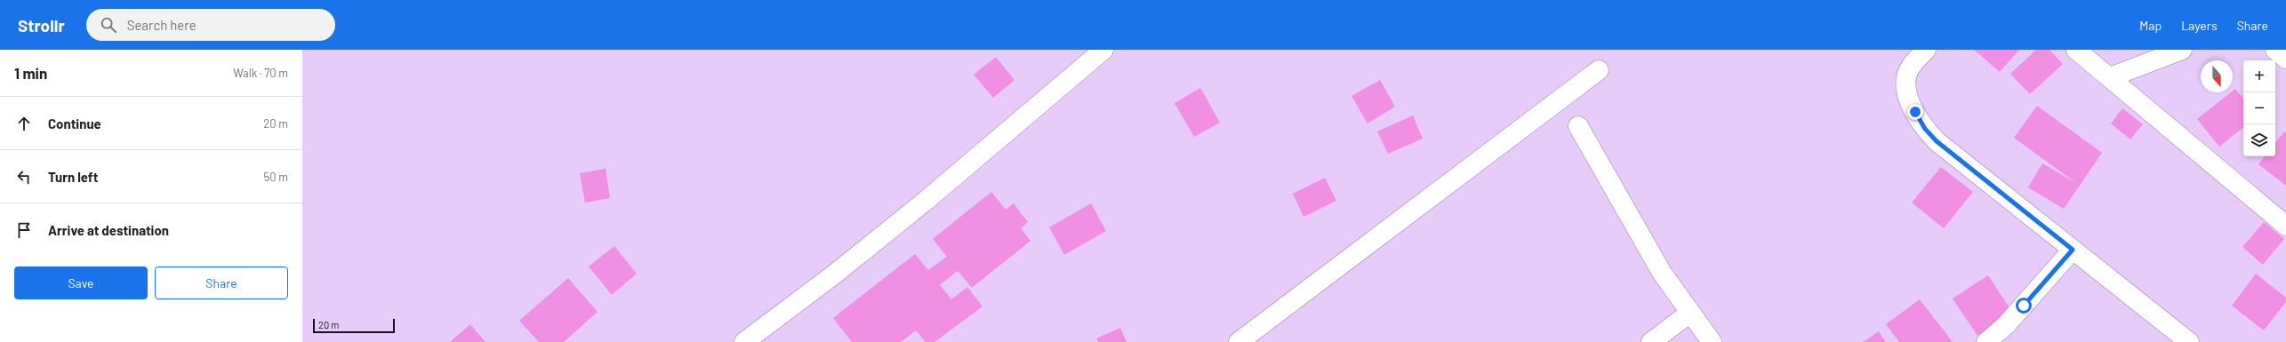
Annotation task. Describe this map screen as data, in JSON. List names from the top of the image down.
{
  "scale_bar": "20 m",
  "north": "bottom",
  "page": {
    "header": "Strollr",
    "search": "Search here",
    "nav": ["Map", "Layers", "Share"],
    "heading": ["1 min", "Walk · 70 m"],
    "map_buttons": ["+", "−"],
    "list": [
      ["Continue", "20 m"],
      ["Turn left", "50 m"],
      "Arrive at destination"
    ],
    "buttons": ["Save", "Share"],
    "scale": "20 m"
  }
}
